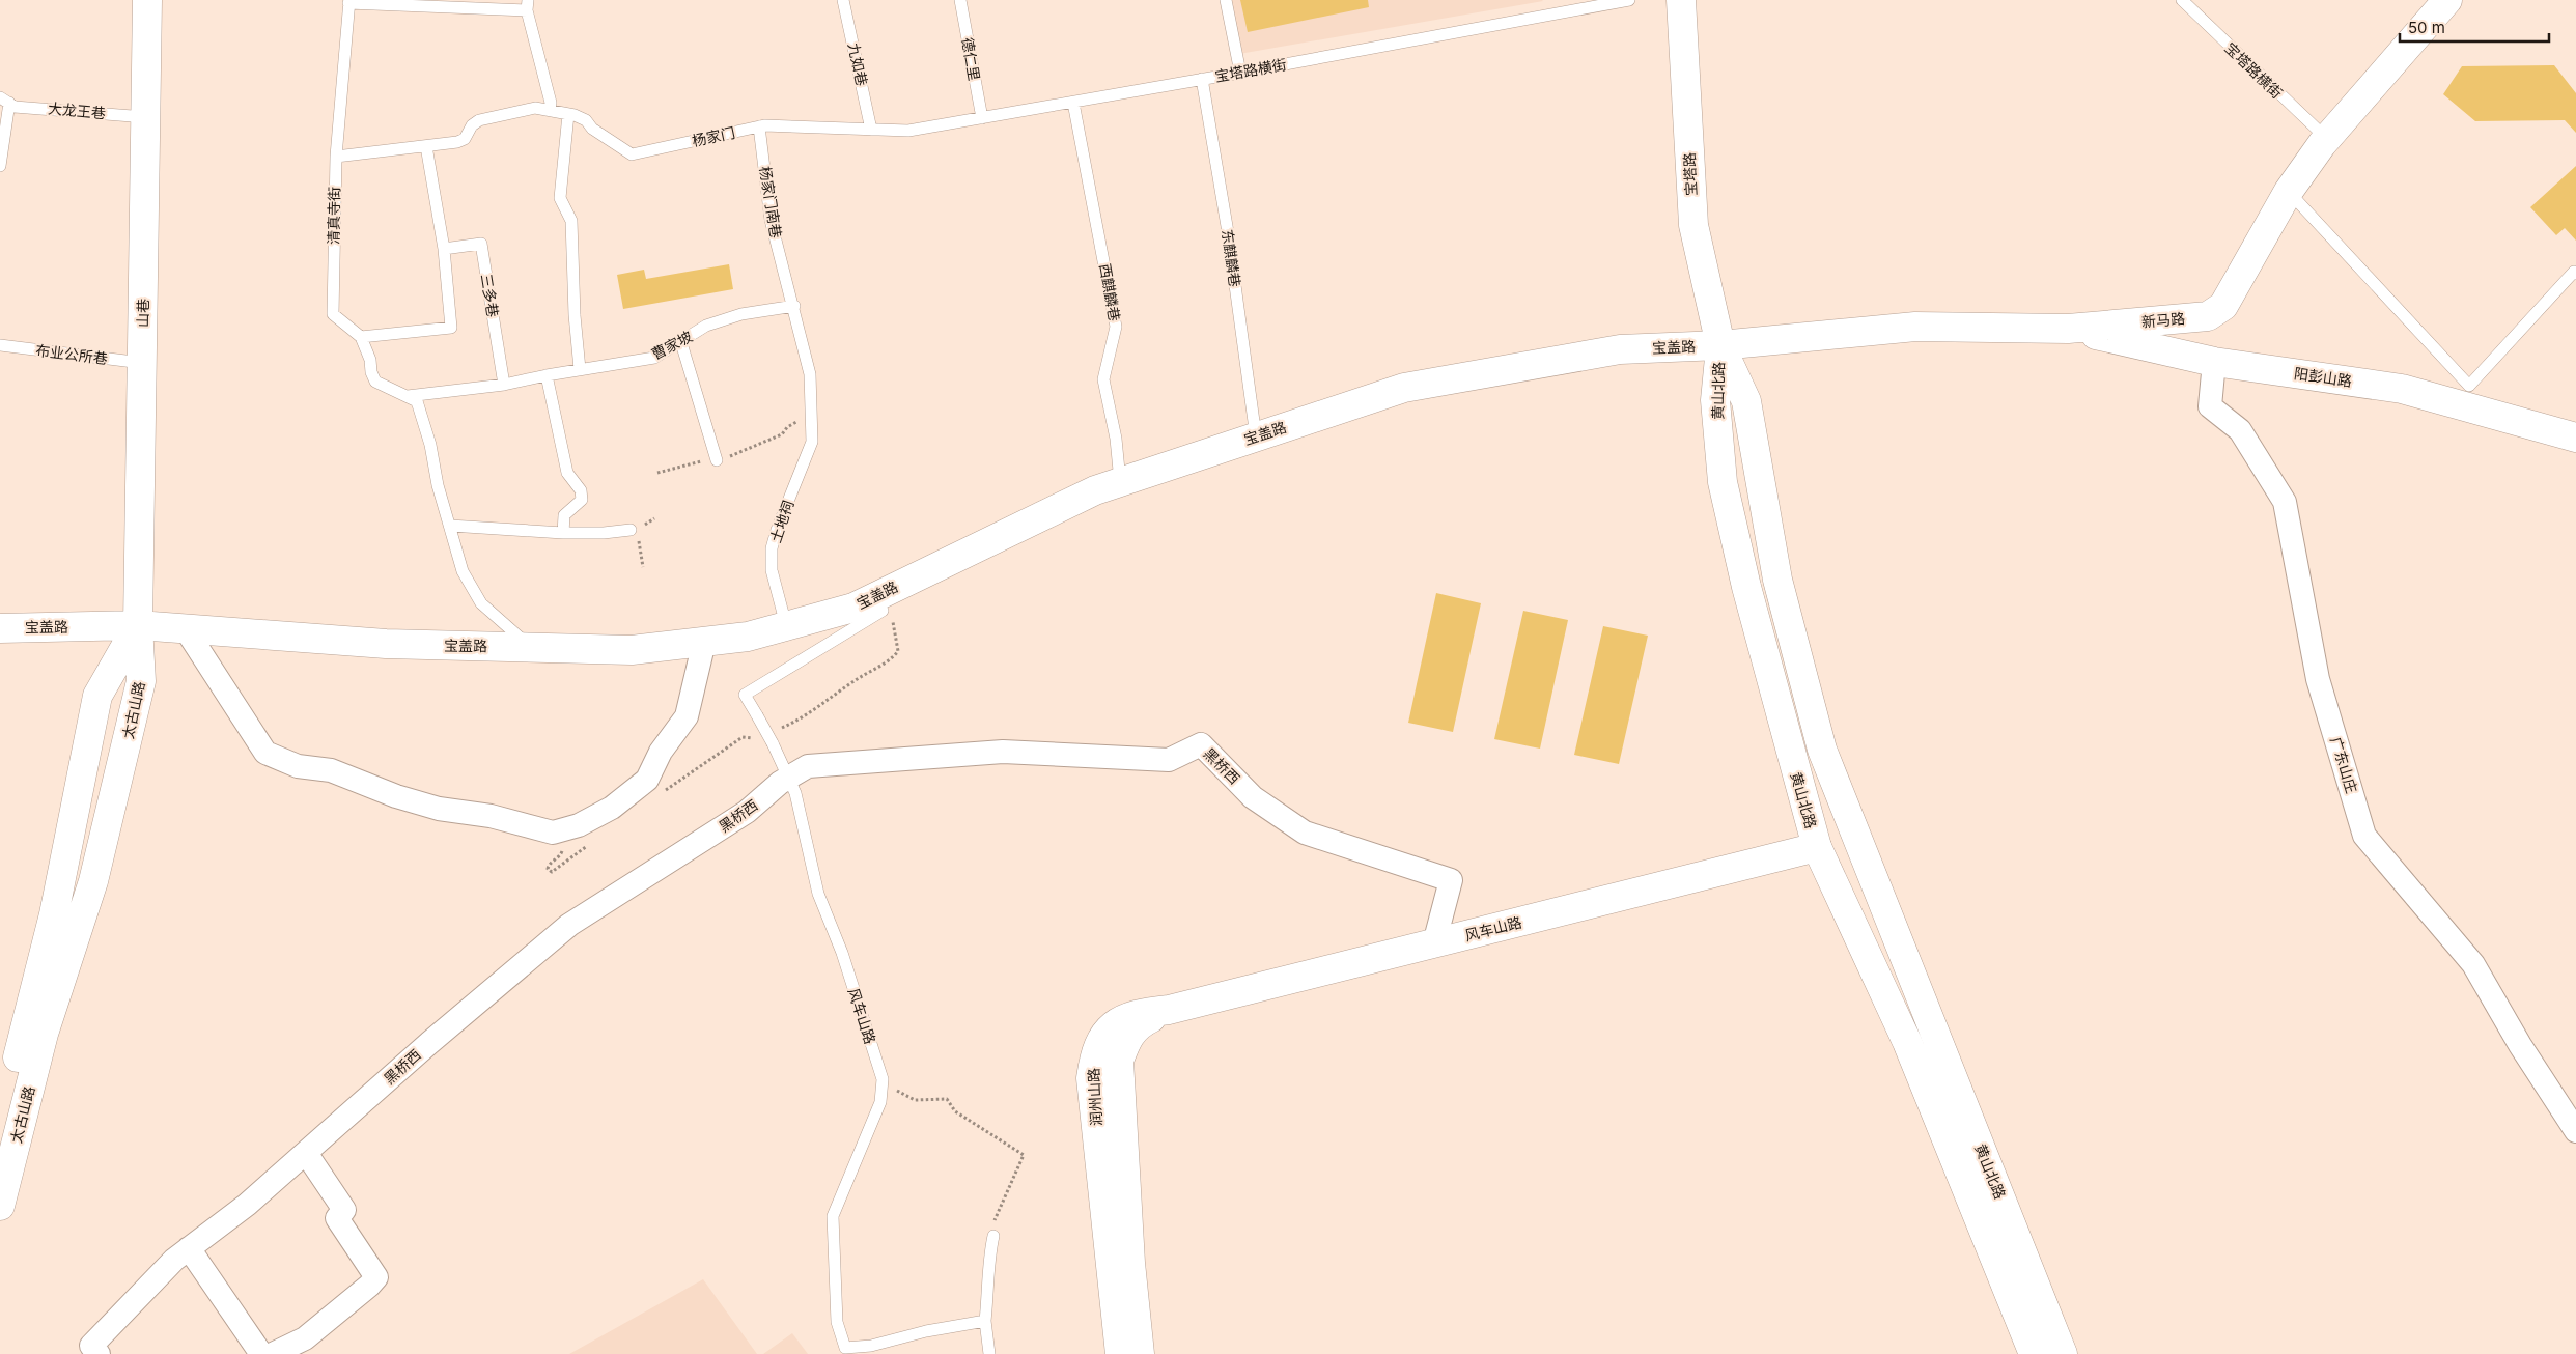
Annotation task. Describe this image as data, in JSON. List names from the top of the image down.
{
  "streets": {
    "street": [
      "宝塔路",
      "山巷",
      "新马路",
      "宝盖路",
      "阳彭山路",
      "黄山北路",
      "太古山路",
      "广东山庄",
      "黑桥西",
      "风车山路",
      "润州山路"
    ],
    "lane": [
      "德仁里",
      "九如巷",
      "宝塔路横街",
      "大龙王巷",
      "杨家门",
      "杨家门南巷",
      "清真寺街",
      "东麒麟巷",
      "西麒麟巷",
      "三多巷",
      "曹家坡",
      "布业公所巷",
      "土地祠"
    ]
  },
  "crossings": [
    ["德仁里", "宝塔路横街"],
    ["九如巷", "宝塔路横街"],
    ["九如巷", "杨家门"],
    ["宝塔路横街", "杨家门"],
    ["宝塔路横街", "东麒麟巷"],
    ["宝塔路横街", "西麒麟巷"],
    ["宝塔路横街", "新马路"],
    ["大龙王巷", "山巷"],
    ["杨家门", "杨家门南巷"],
    ["杨家门", "清真寺街"],
    ["宝塔路", "新马路"],
    ["宝塔路", "宝盖路"],
    ["宝塔路", "黄山北路"],
    ["杨家门南巷", "曹家坡"],
    ["杨家门南巷", "土地祠"],
    ["东麒麟巷", "宝盖路"],
    ["西麒麟巷", "宝盖路"],
    ["三多巷", "曹家坡"],
    ["山巷", "宝盖路"],
    ["山巷", "布业公所巷"],
    ["山巷", "太古山路"],
    ["新马路", "宝盖路"],
    ["新马路", "阳彭山路"],
    ["新马路", "黄山北路"],
    ["曹家坡", "土地祠"],
    ["宝盖路", "黄山北路"],
    ["宝盖路", "土地祠"],
    ["宝盖路", "太古山路"],
    ["宝盖路", "风车山路"],
    ["阳彭山路", "广东山庄"],
    ["黄山北路", "风车山路"],
    ["黑桥西", "风车山路"],
    ["风车山路", "润州山路"]
  ],
  "scale_bar": "50 m"
}
